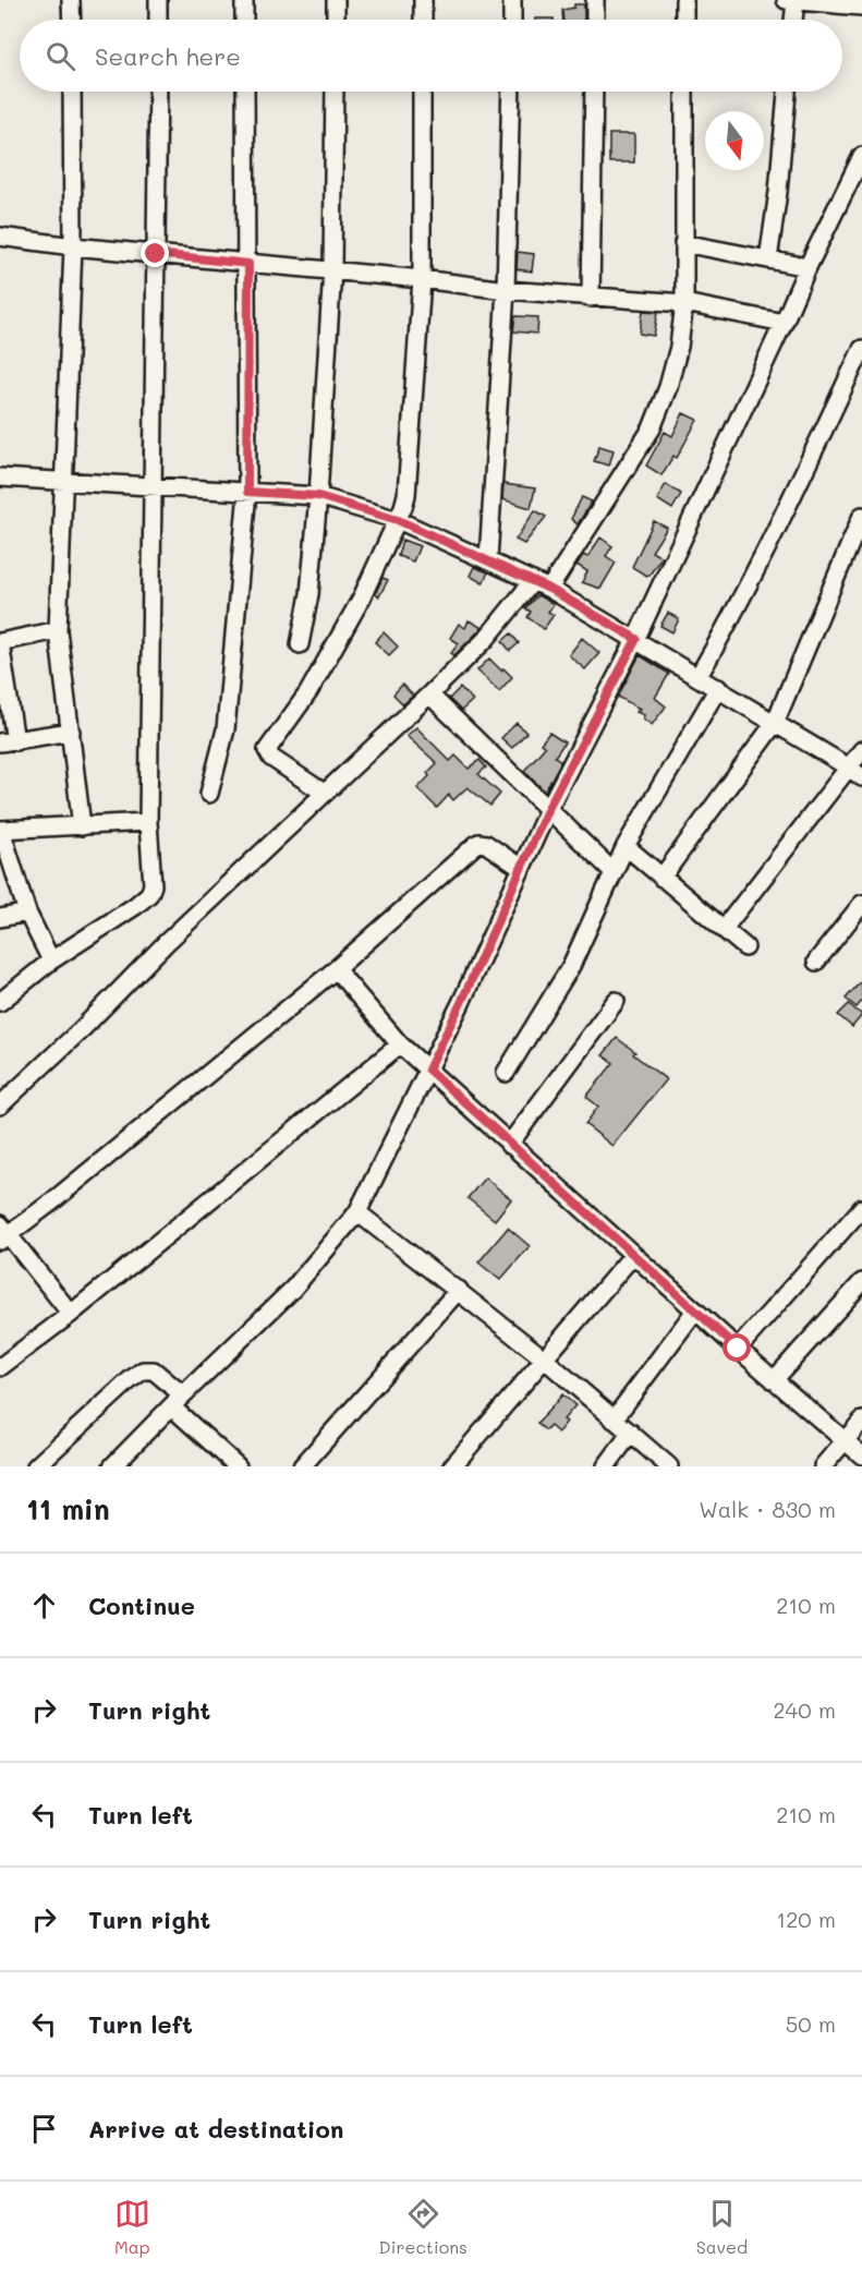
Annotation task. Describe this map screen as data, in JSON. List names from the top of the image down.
{
  "north": "bottom",
  "page": {
    "search": "Search here",
    "heading": ["11 min", "Walk · 830 m"],
    "list": [
      ["Continue", "210 m"],
      ["Turn right", "240 m"],
      ["Turn left", "210 m"],
      ["Turn right", "120 m"],
      ["Turn left", "50 m"],
      "Arrive at destination"
    ],
    "nav": ["Map", "Directions", "Saved"]
  }
}
